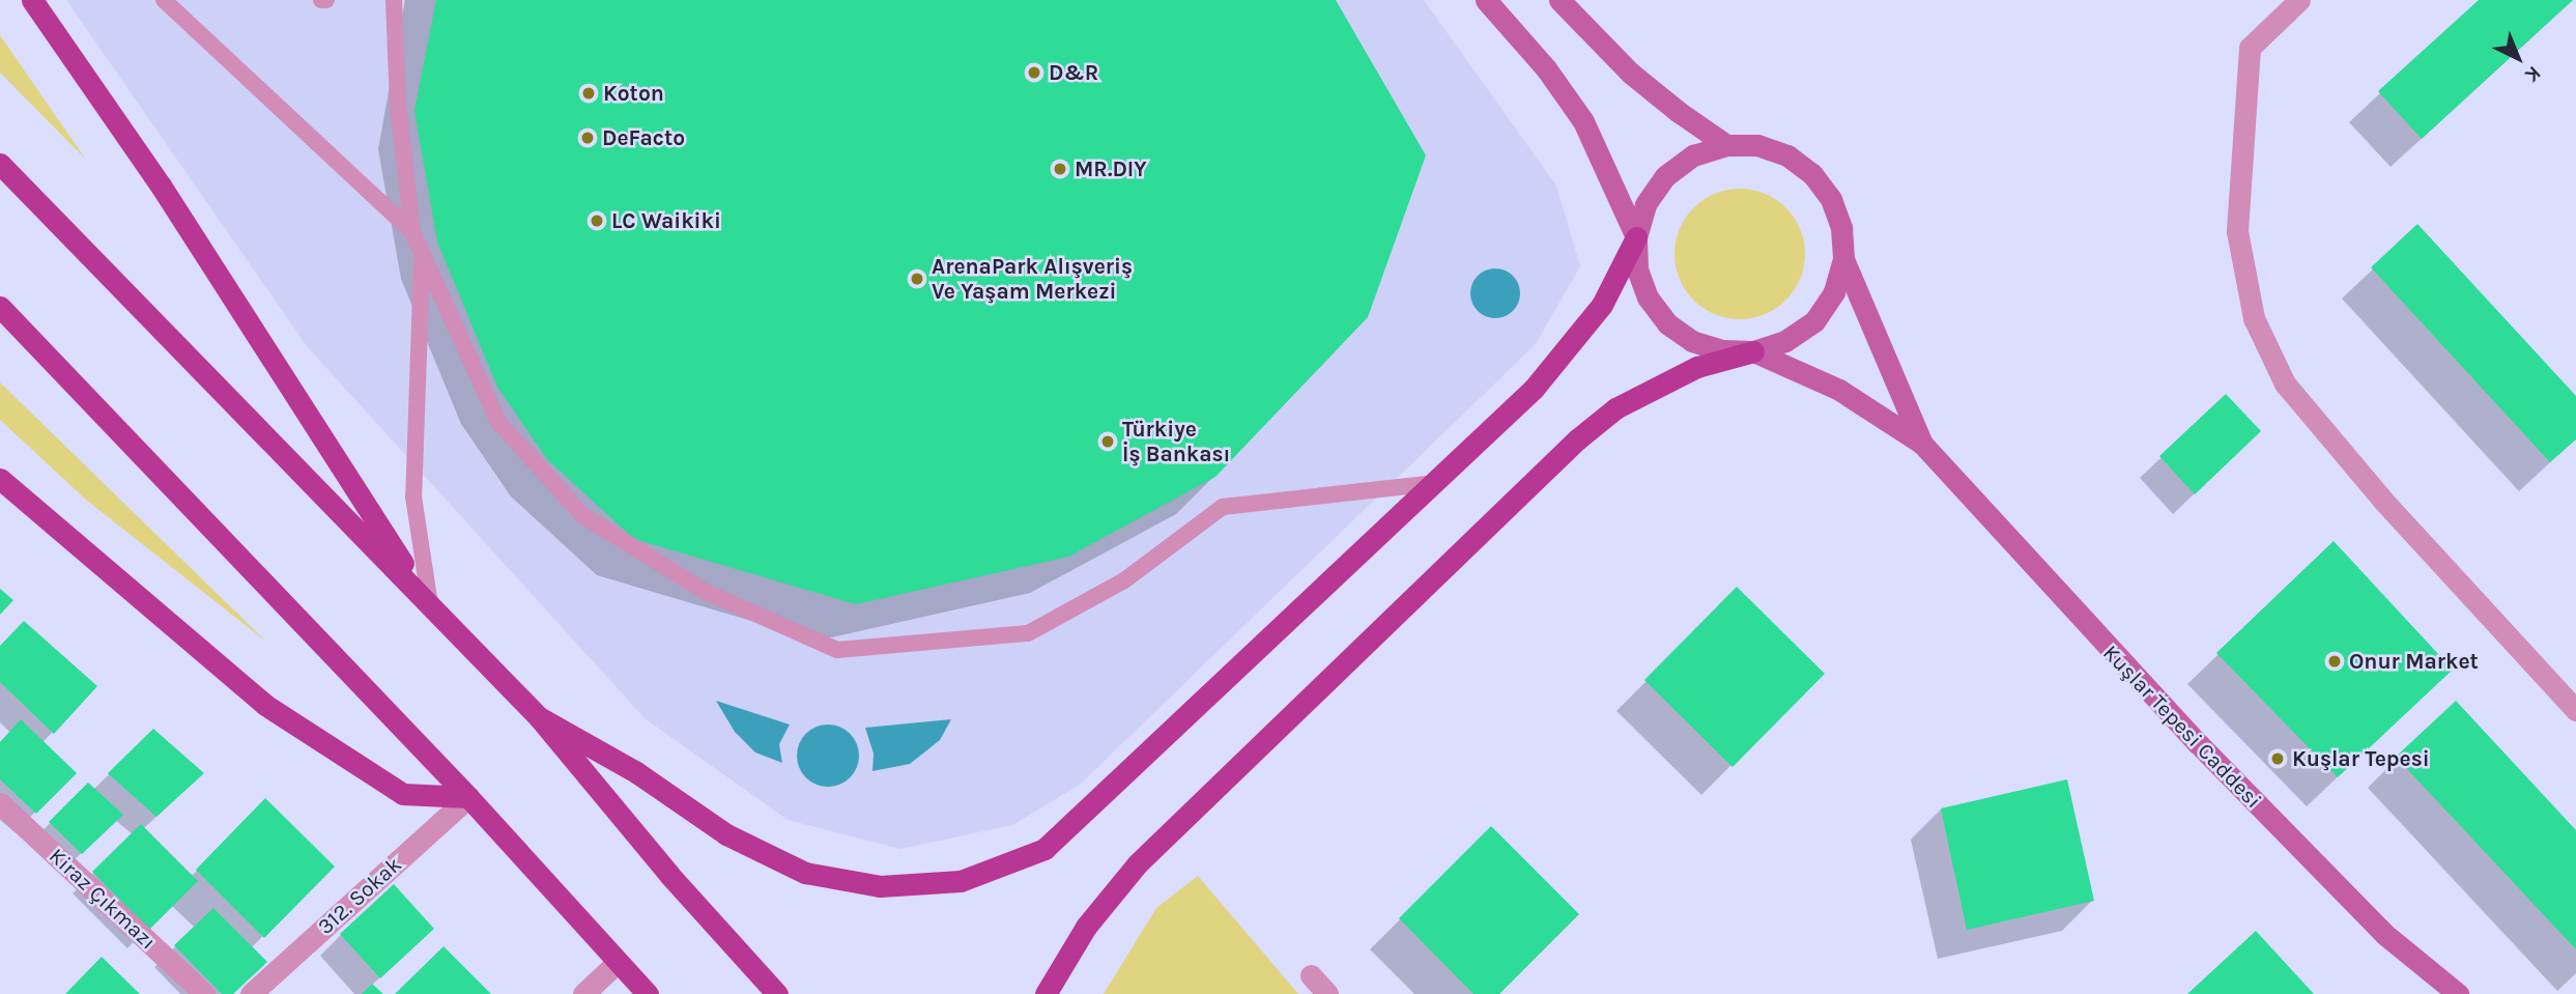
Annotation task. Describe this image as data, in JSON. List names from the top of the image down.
{
  "streets": {
    "street": ["Kuşlar Tepesi Caddesi", "312. Sokak", "Kiraz Çıkmazı"]
  },
  "places": [
    "D&R",
    "Koton",
    "DeFacto",
    "MR.DIY",
    "LC Waikiki",
    "ArenaPark Alışveriş Ve Yaşam Merkezi",
    "Türkiye İş Bankası",
    "Onur Market",
    "Kuşlar Tepesi"
  ],
  "north": "bottom right"
}
